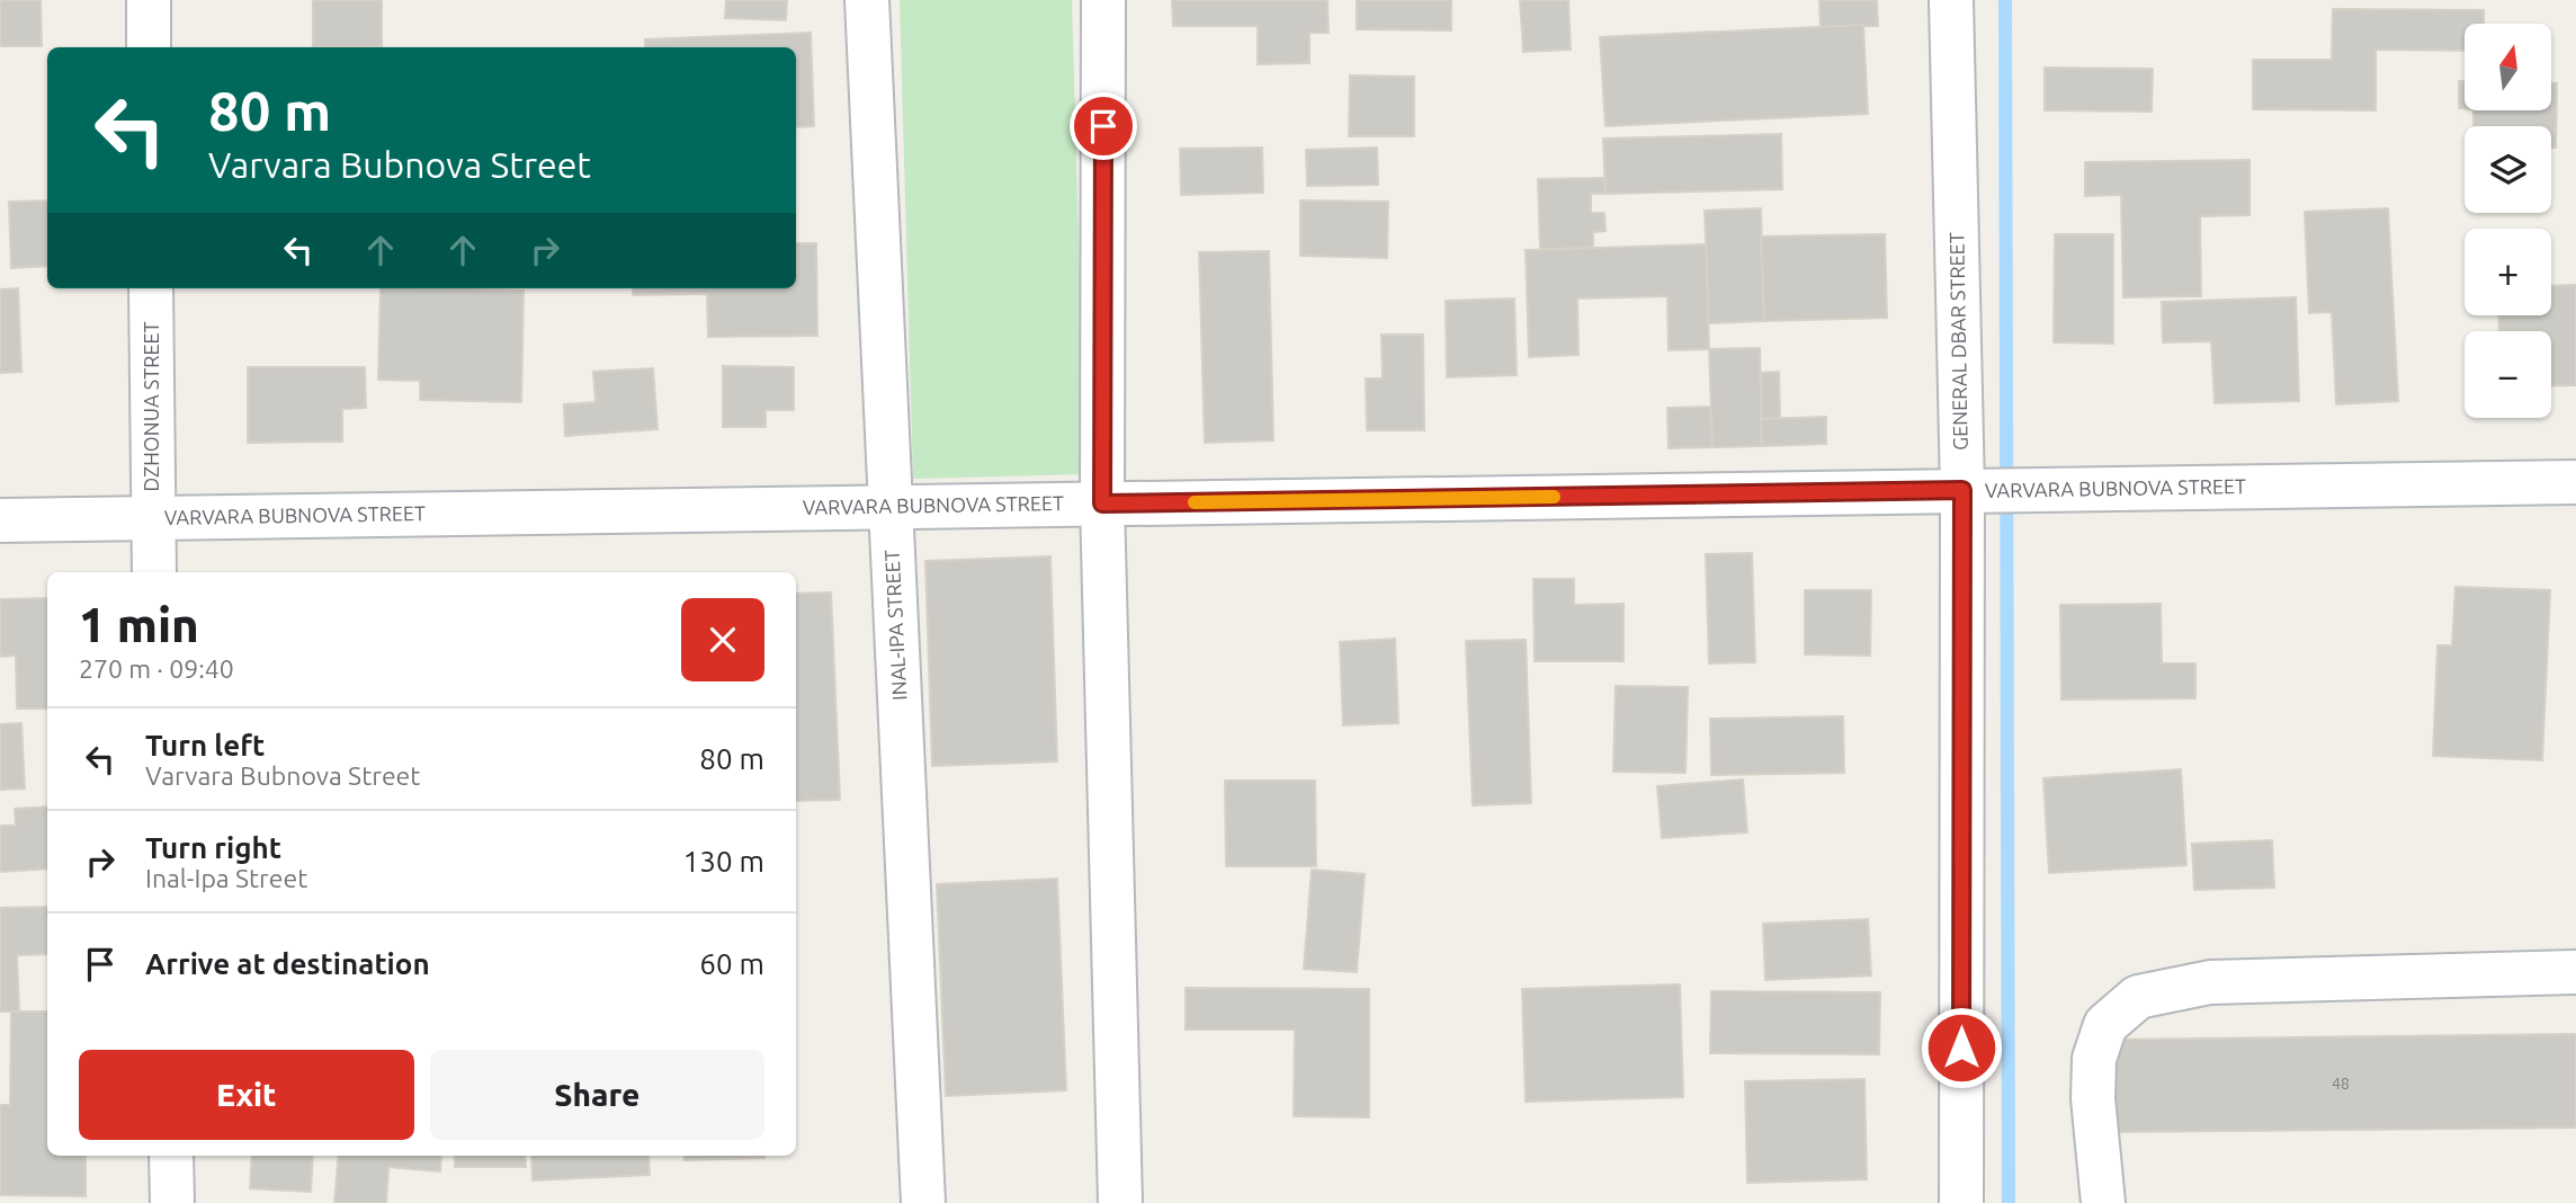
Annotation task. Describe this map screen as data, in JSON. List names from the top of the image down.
{
  "streets": {
    "street": [
      "GENERAL DBAR STREET",
      "DZHONUA STREET",
      "VARVARA BUBNOVA STREET",
      "INAL-IPA STREET"
    ]
  },
  "crossings": [
    ["GENERAL DBAR STREET", "VARVARA BUBNOVA STREET"],
    ["DZHONUA STREET", "VARVARA BUBNOVA STREET"],
    ["VARVARA BUBNOVA STREET", "INAL-IPA STREET"]
  ],
  "house_numbers": ["48"],
  "north": "top",
  "page": {
    "map_buttons": ["+", "−"],
    "turn": ["80 m", "Varvara Bubnova Street"],
    "heading": ["1 min", "270 m · 09:40"],
    "list": [
      {
        "name": "Turn left",
        "note": "Varvara Bubnova Street",
        "value": "80 m"
      },
      {
        "name": "Turn right",
        "note": "Inal-Ipa Street",
        "value": "130 m"
      },
      {
        "name": "Arrive at destination",
        "value": "60 m"
      }
    ],
    "buttons": ["Exit", "Share"]
  }
}
